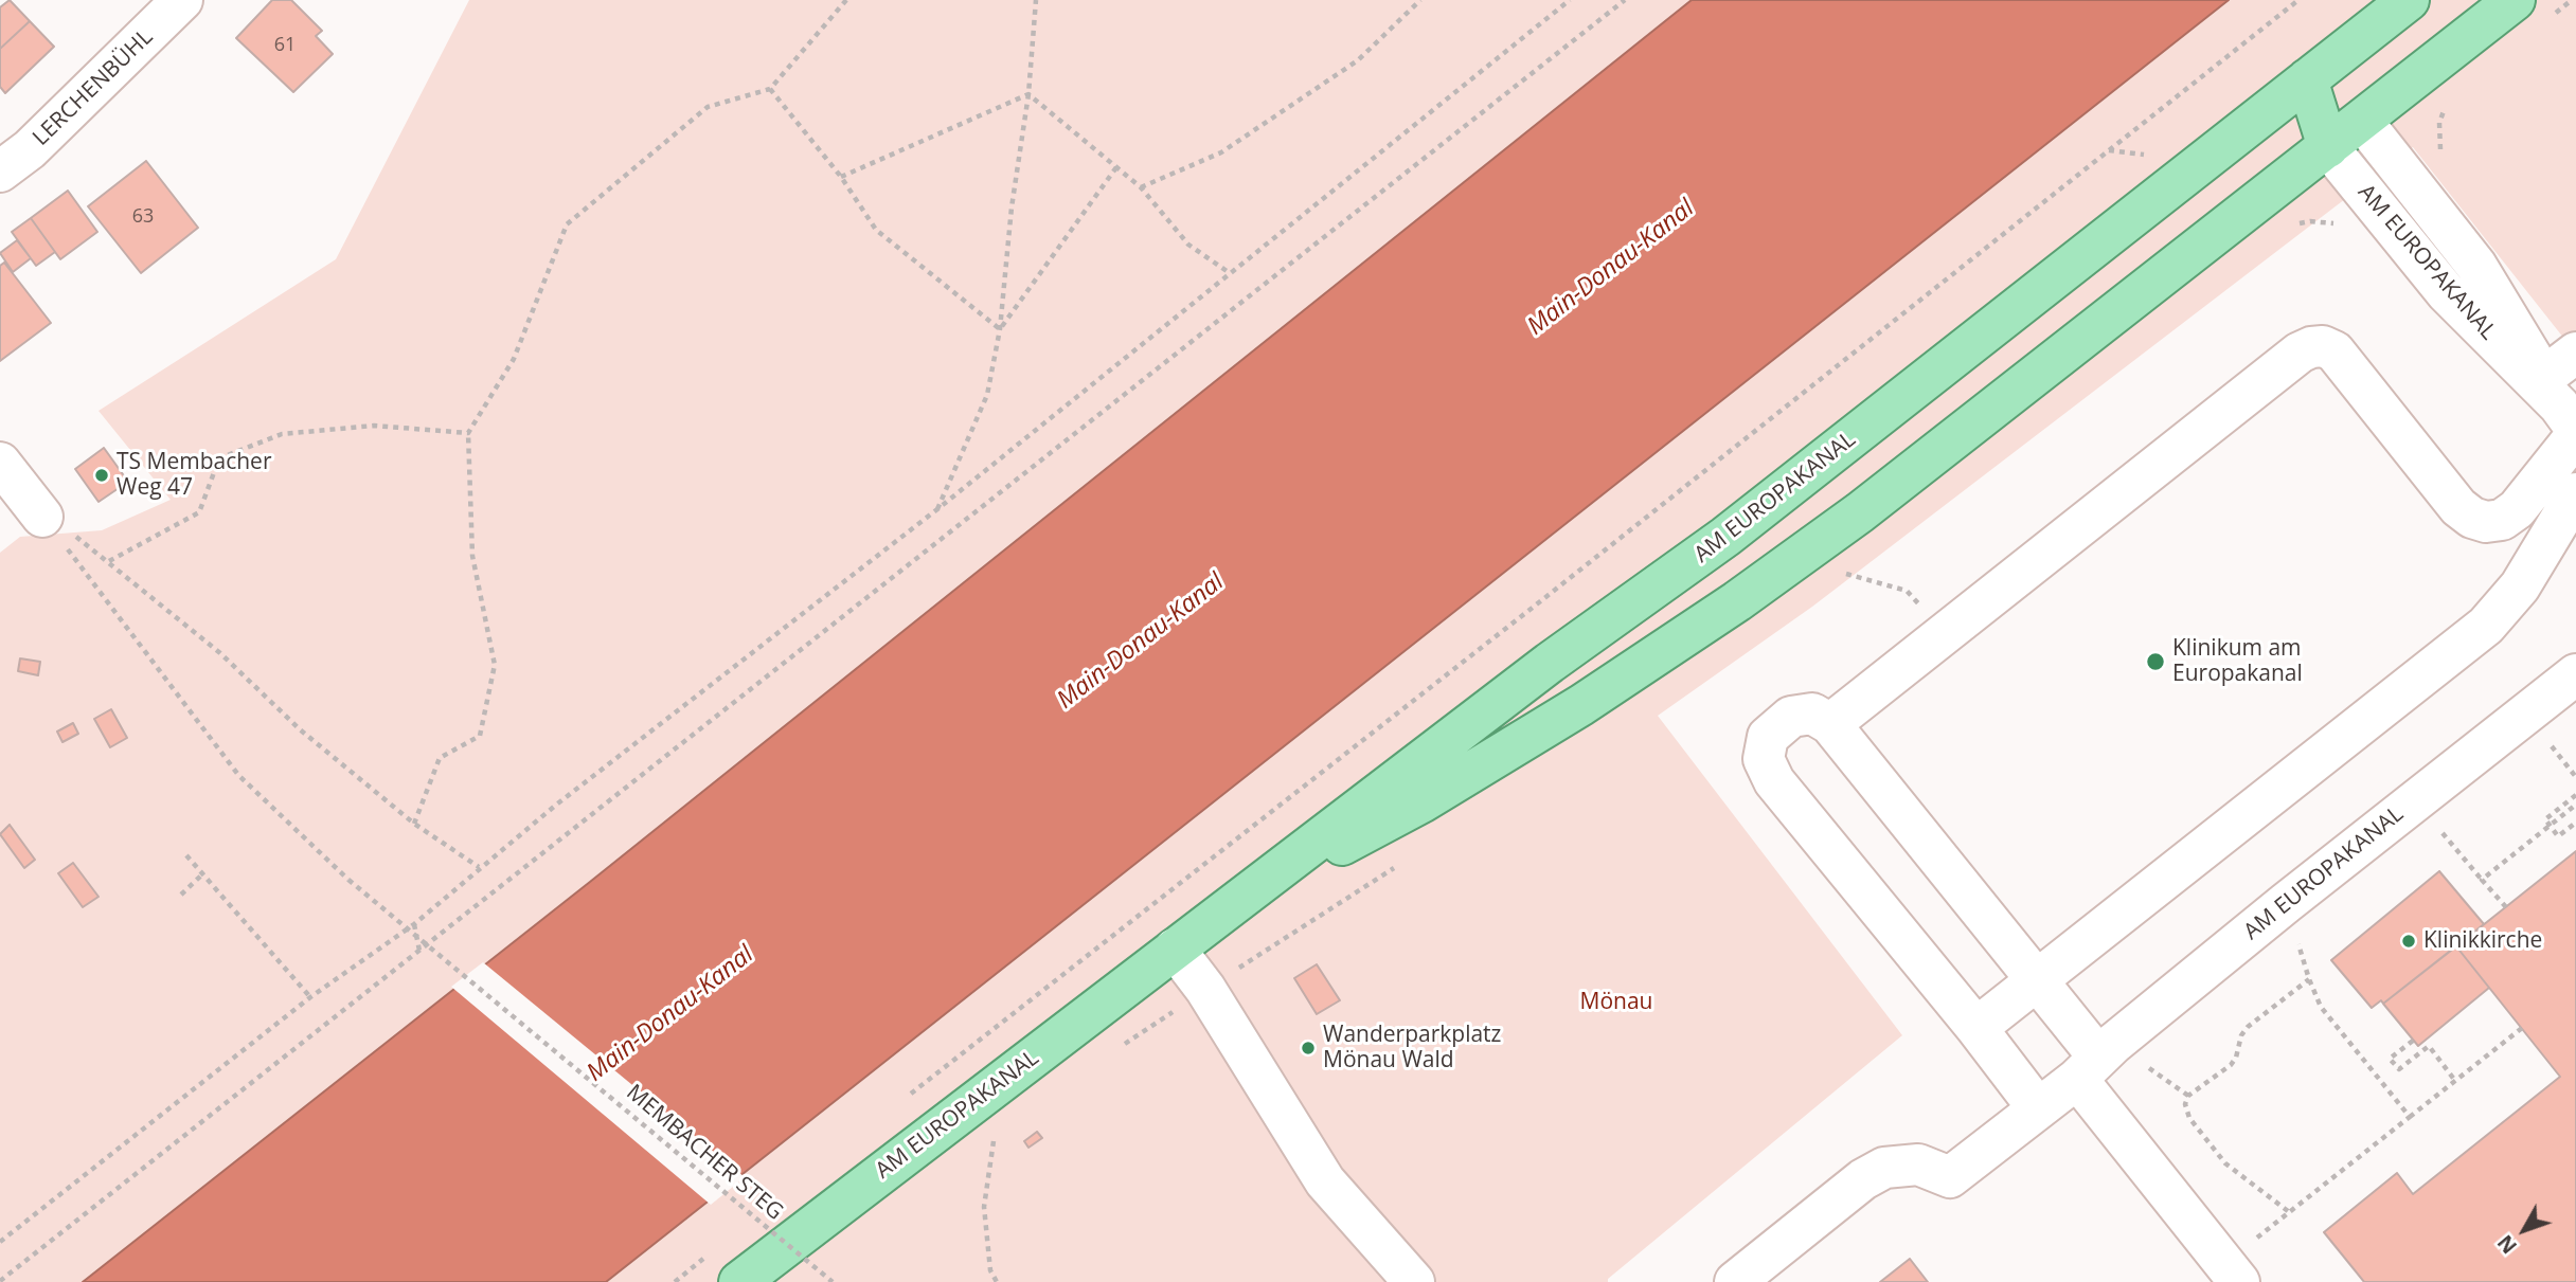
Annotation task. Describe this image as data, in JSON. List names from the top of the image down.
{
  "streets": {
    "main road": ["AM EUROPAKANAL"],
    "street": ["LERCHENBÜHL"],
    "path": ["MEMBACHER STEG"]
  },
  "water": ["Main-Donau-Kanal"],
  "parks": ["Mönau"],
  "places": [
    "TS Membacher Weg 47",
    "Klinikum am Europakanal",
    "Klinikkirche",
    "Wanderparkplatz Mönau Wald"
  ],
  "house_numbers": ["61", "63"],
  "north": "bottom left"
}
